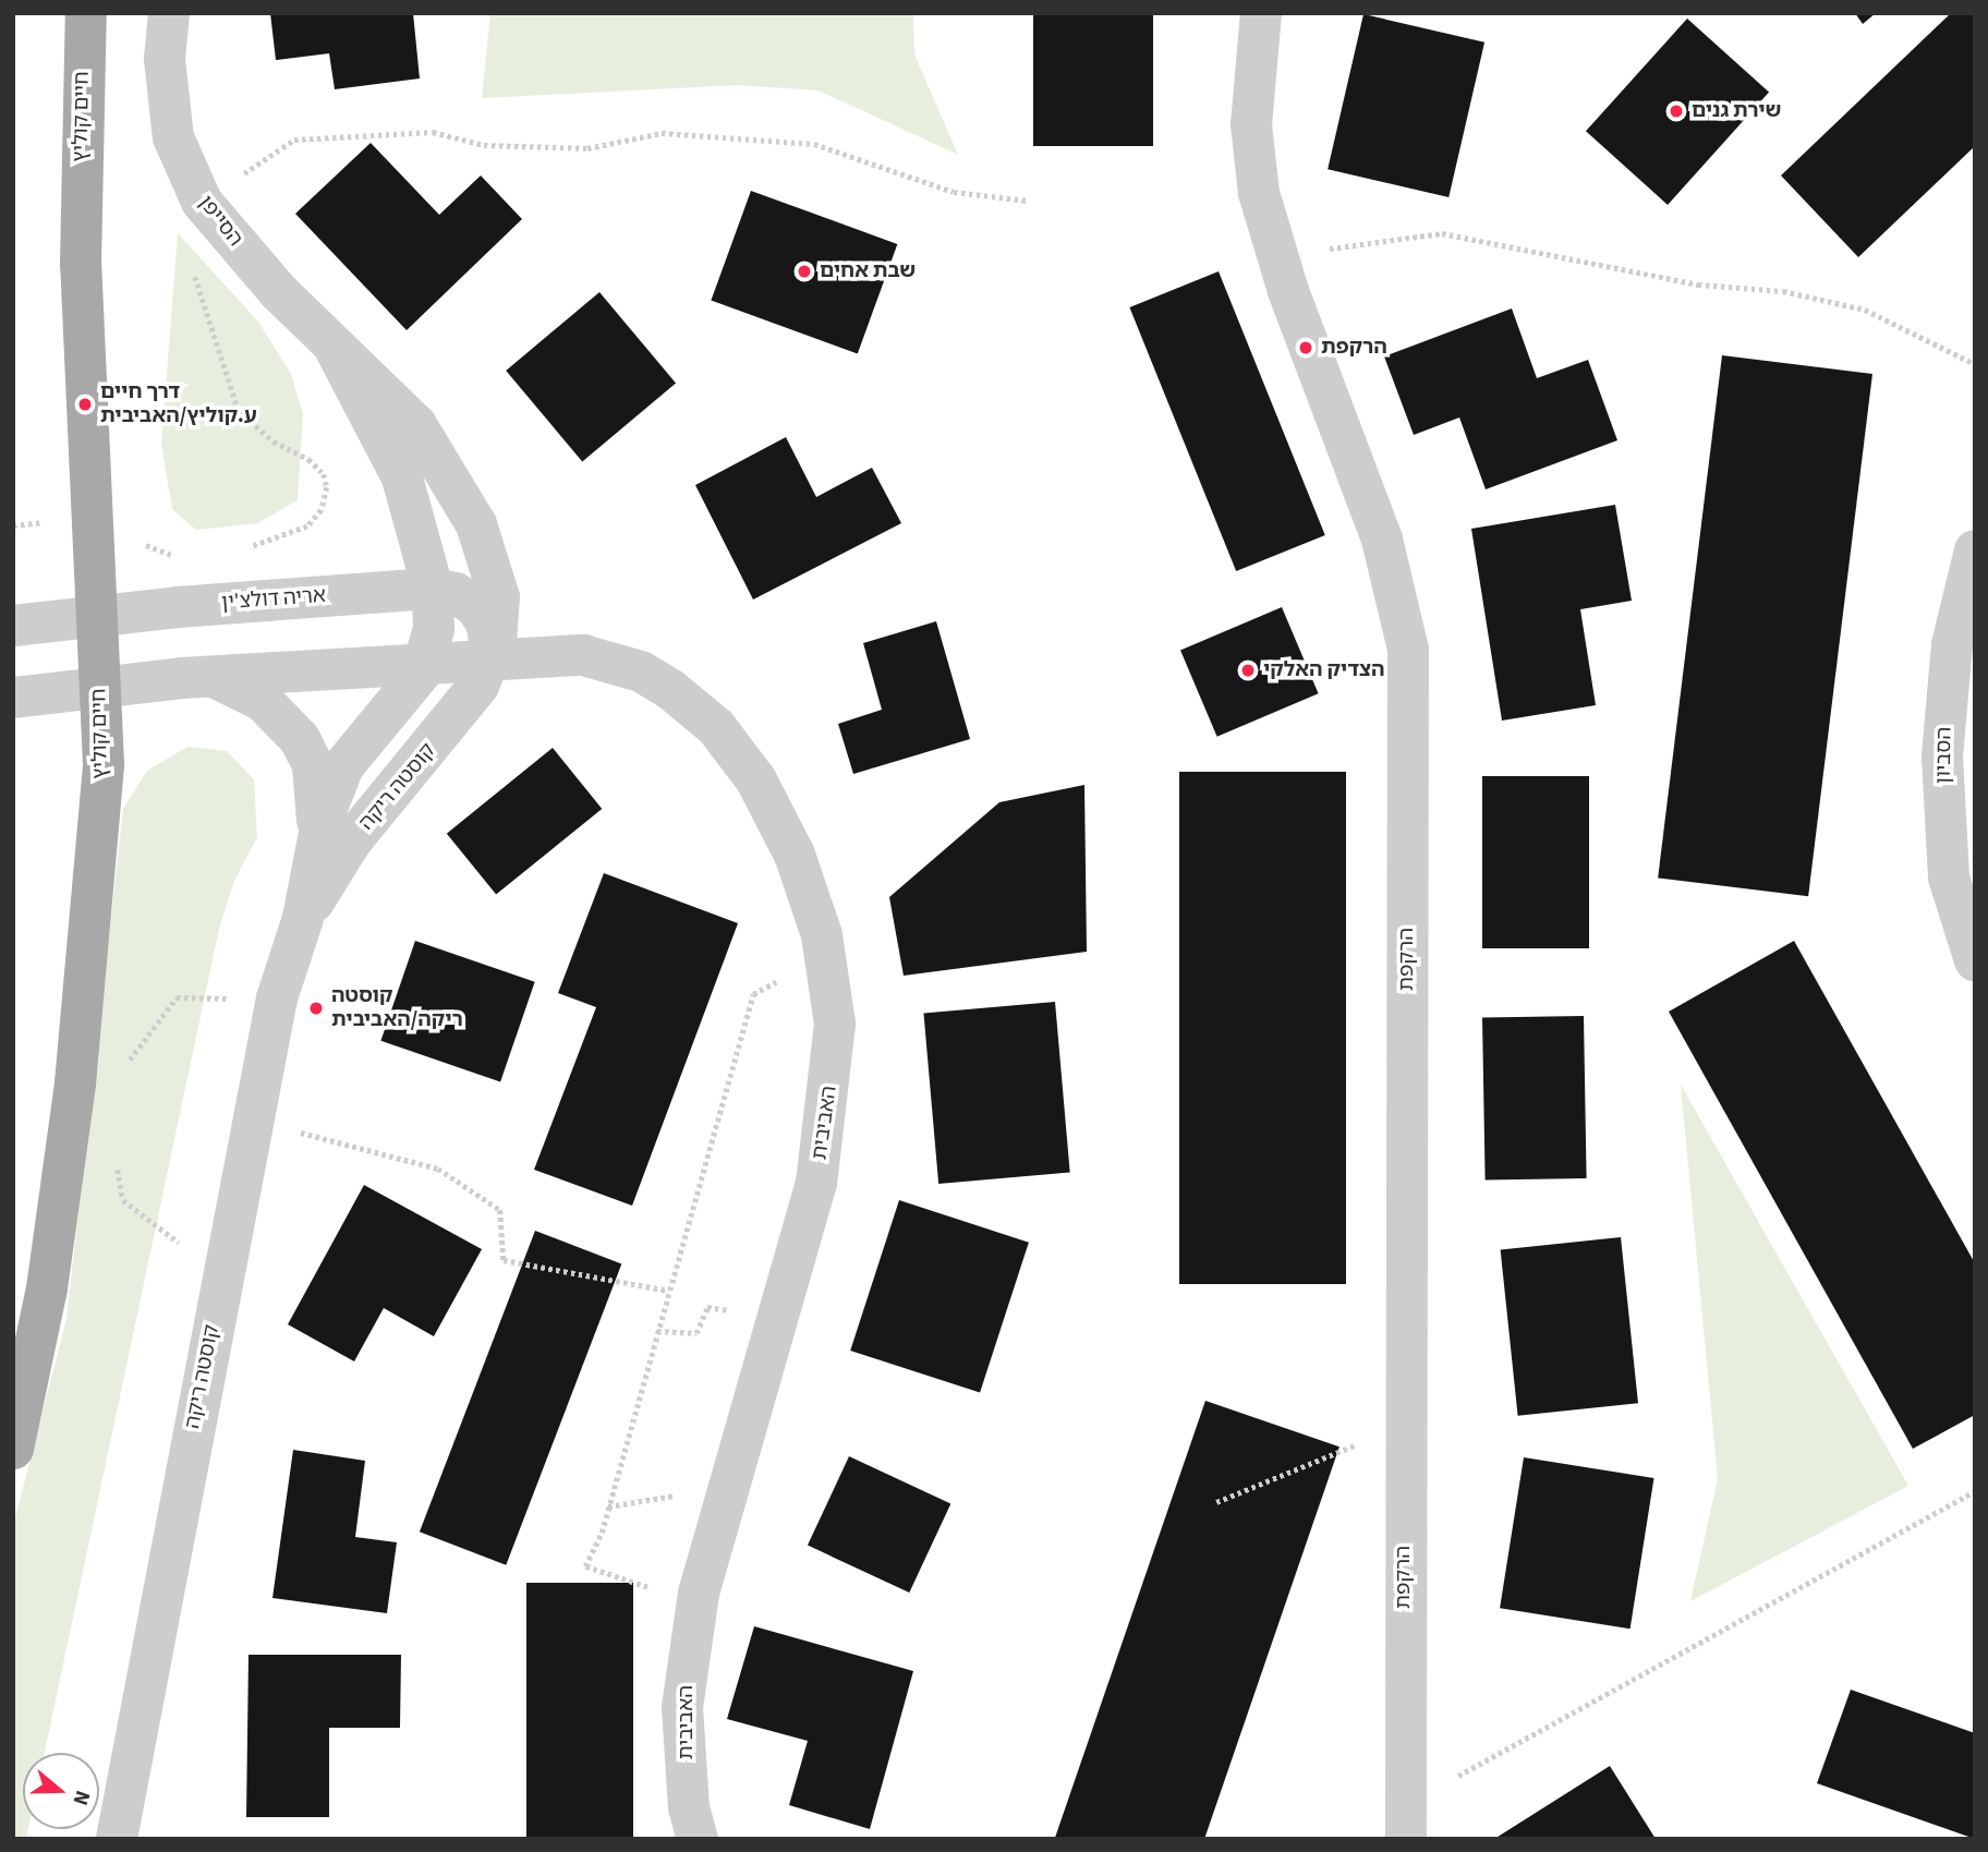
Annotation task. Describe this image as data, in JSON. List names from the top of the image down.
{
  "streets": {
    "main road": ["חיים קוליץ"],
    "street": [
      "הסייפן",
      "אריה דולצ'ין",
      "הסביון",
      "קוסטה ריקה",
      "הרקפת",
      "האביבית"
    ]
  },
  "crossings": [
    ["חיים קוליץ", "אריה דולצ'ין"],
    ["הסייפן", "אריה דולצ'ין"],
    ["הסייפן", "קוסטה ריקה"],
    ["הסייפן", "האביבית"],
    ["אריה דולצ'ין", "קוסטה ריקה"],
    ["אריה דולצ'ין", "האביבית"],
    ["קוסטה ריקה", "האביבית"]
  ],
  "places": [
    "שירת גנים",
    "שבת אחים",
    "הרקפת",
    "דרך חיים ע.קוליץ/האביבית",
    "הצדיק האלקי",
    "קוסטה ריקה/האביבית"
  ],
  "north": "right"
}
